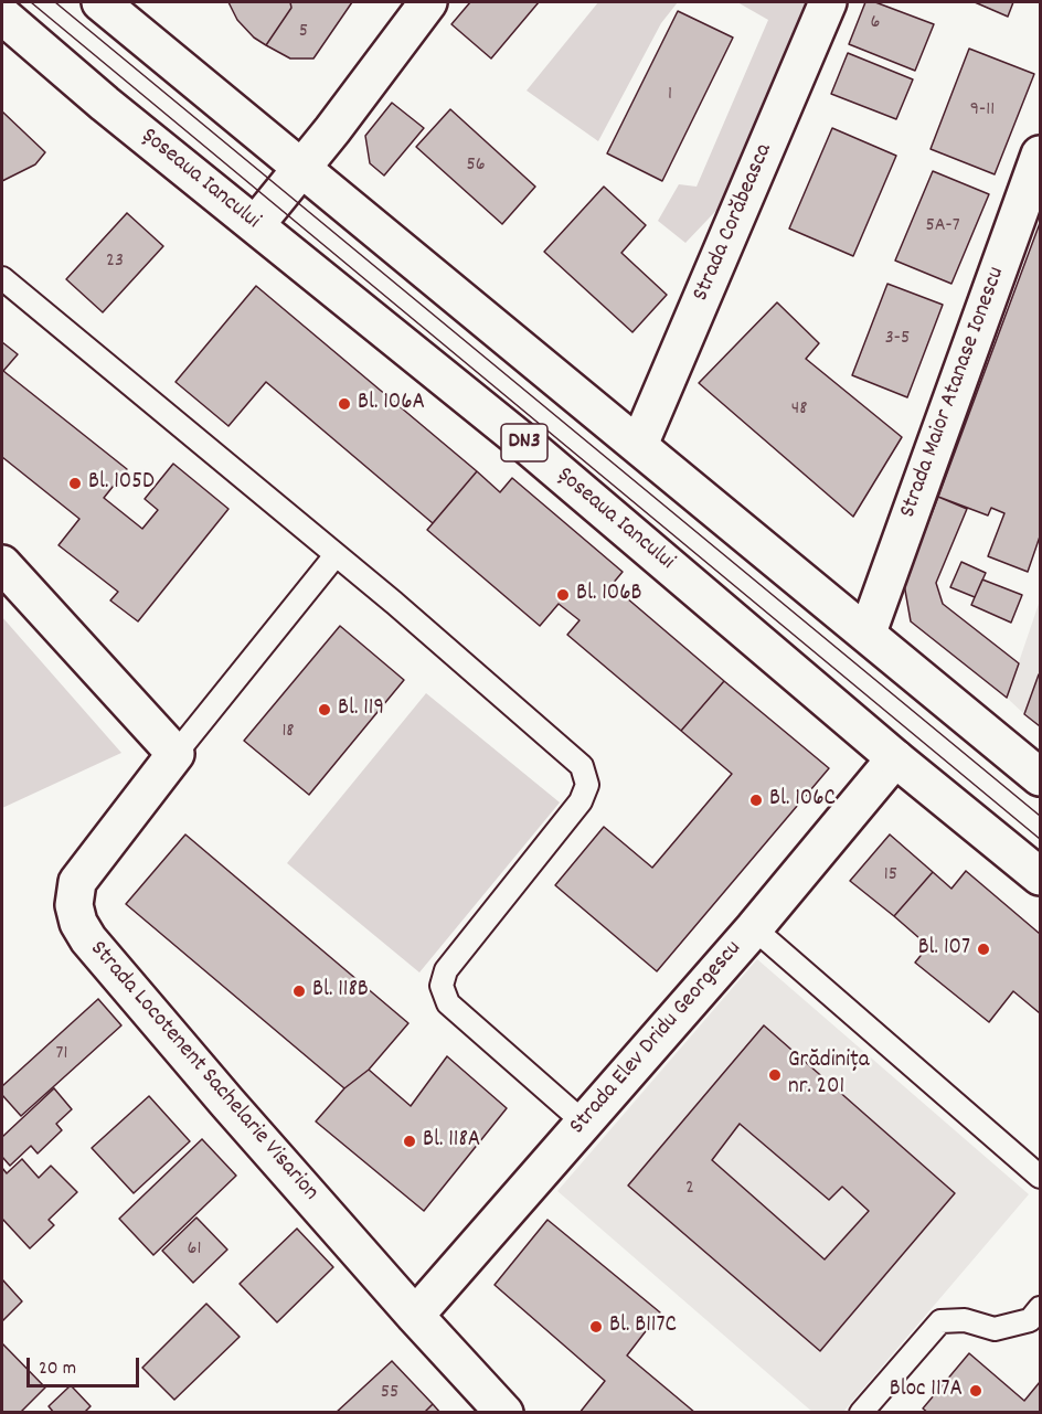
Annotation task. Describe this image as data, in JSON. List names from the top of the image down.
{
  "streets": {
    "street": [
      "Șoseaua Iancului",
      "Strada Corăbeasca",
      "Strada Maior Atanase Ionescu",
      "DN3",
      "Strada Elev Dridu Georgescu",
      "Strada Locotenent Sachelarie Visarion"
    ]
  },
  "crossings": [
    ["Șoseaua Iancului", "Strada Elev Dridu Georgescu"],
    ["Strada Elev Dridu Georgescu", "Strada Locotenent Sachelarie Visarion"]
  ],
  "places": [
    "Bl. 106A",
    "Bl. 105D",
    "Bl. 106B",
    "Bl. 119",
    "Bl. 106C",
    "Bl. 107",
    "Bl. 118B",
    "Grădinița nr. 201",
    "Bl. 118A",
    "Bl. B117C",
    "Bloc 117A"
  ],
  "house_numbers": [
    "6",
    "5",
    "1",
    "9-11",
    "56",
    "5A-7",
    "23",
    "3-5",
    "48",
    "18",
    "15",
    "71",
    "2",
    "61",
    "55"
  ],
  "scale_bar": "20 m"
}
